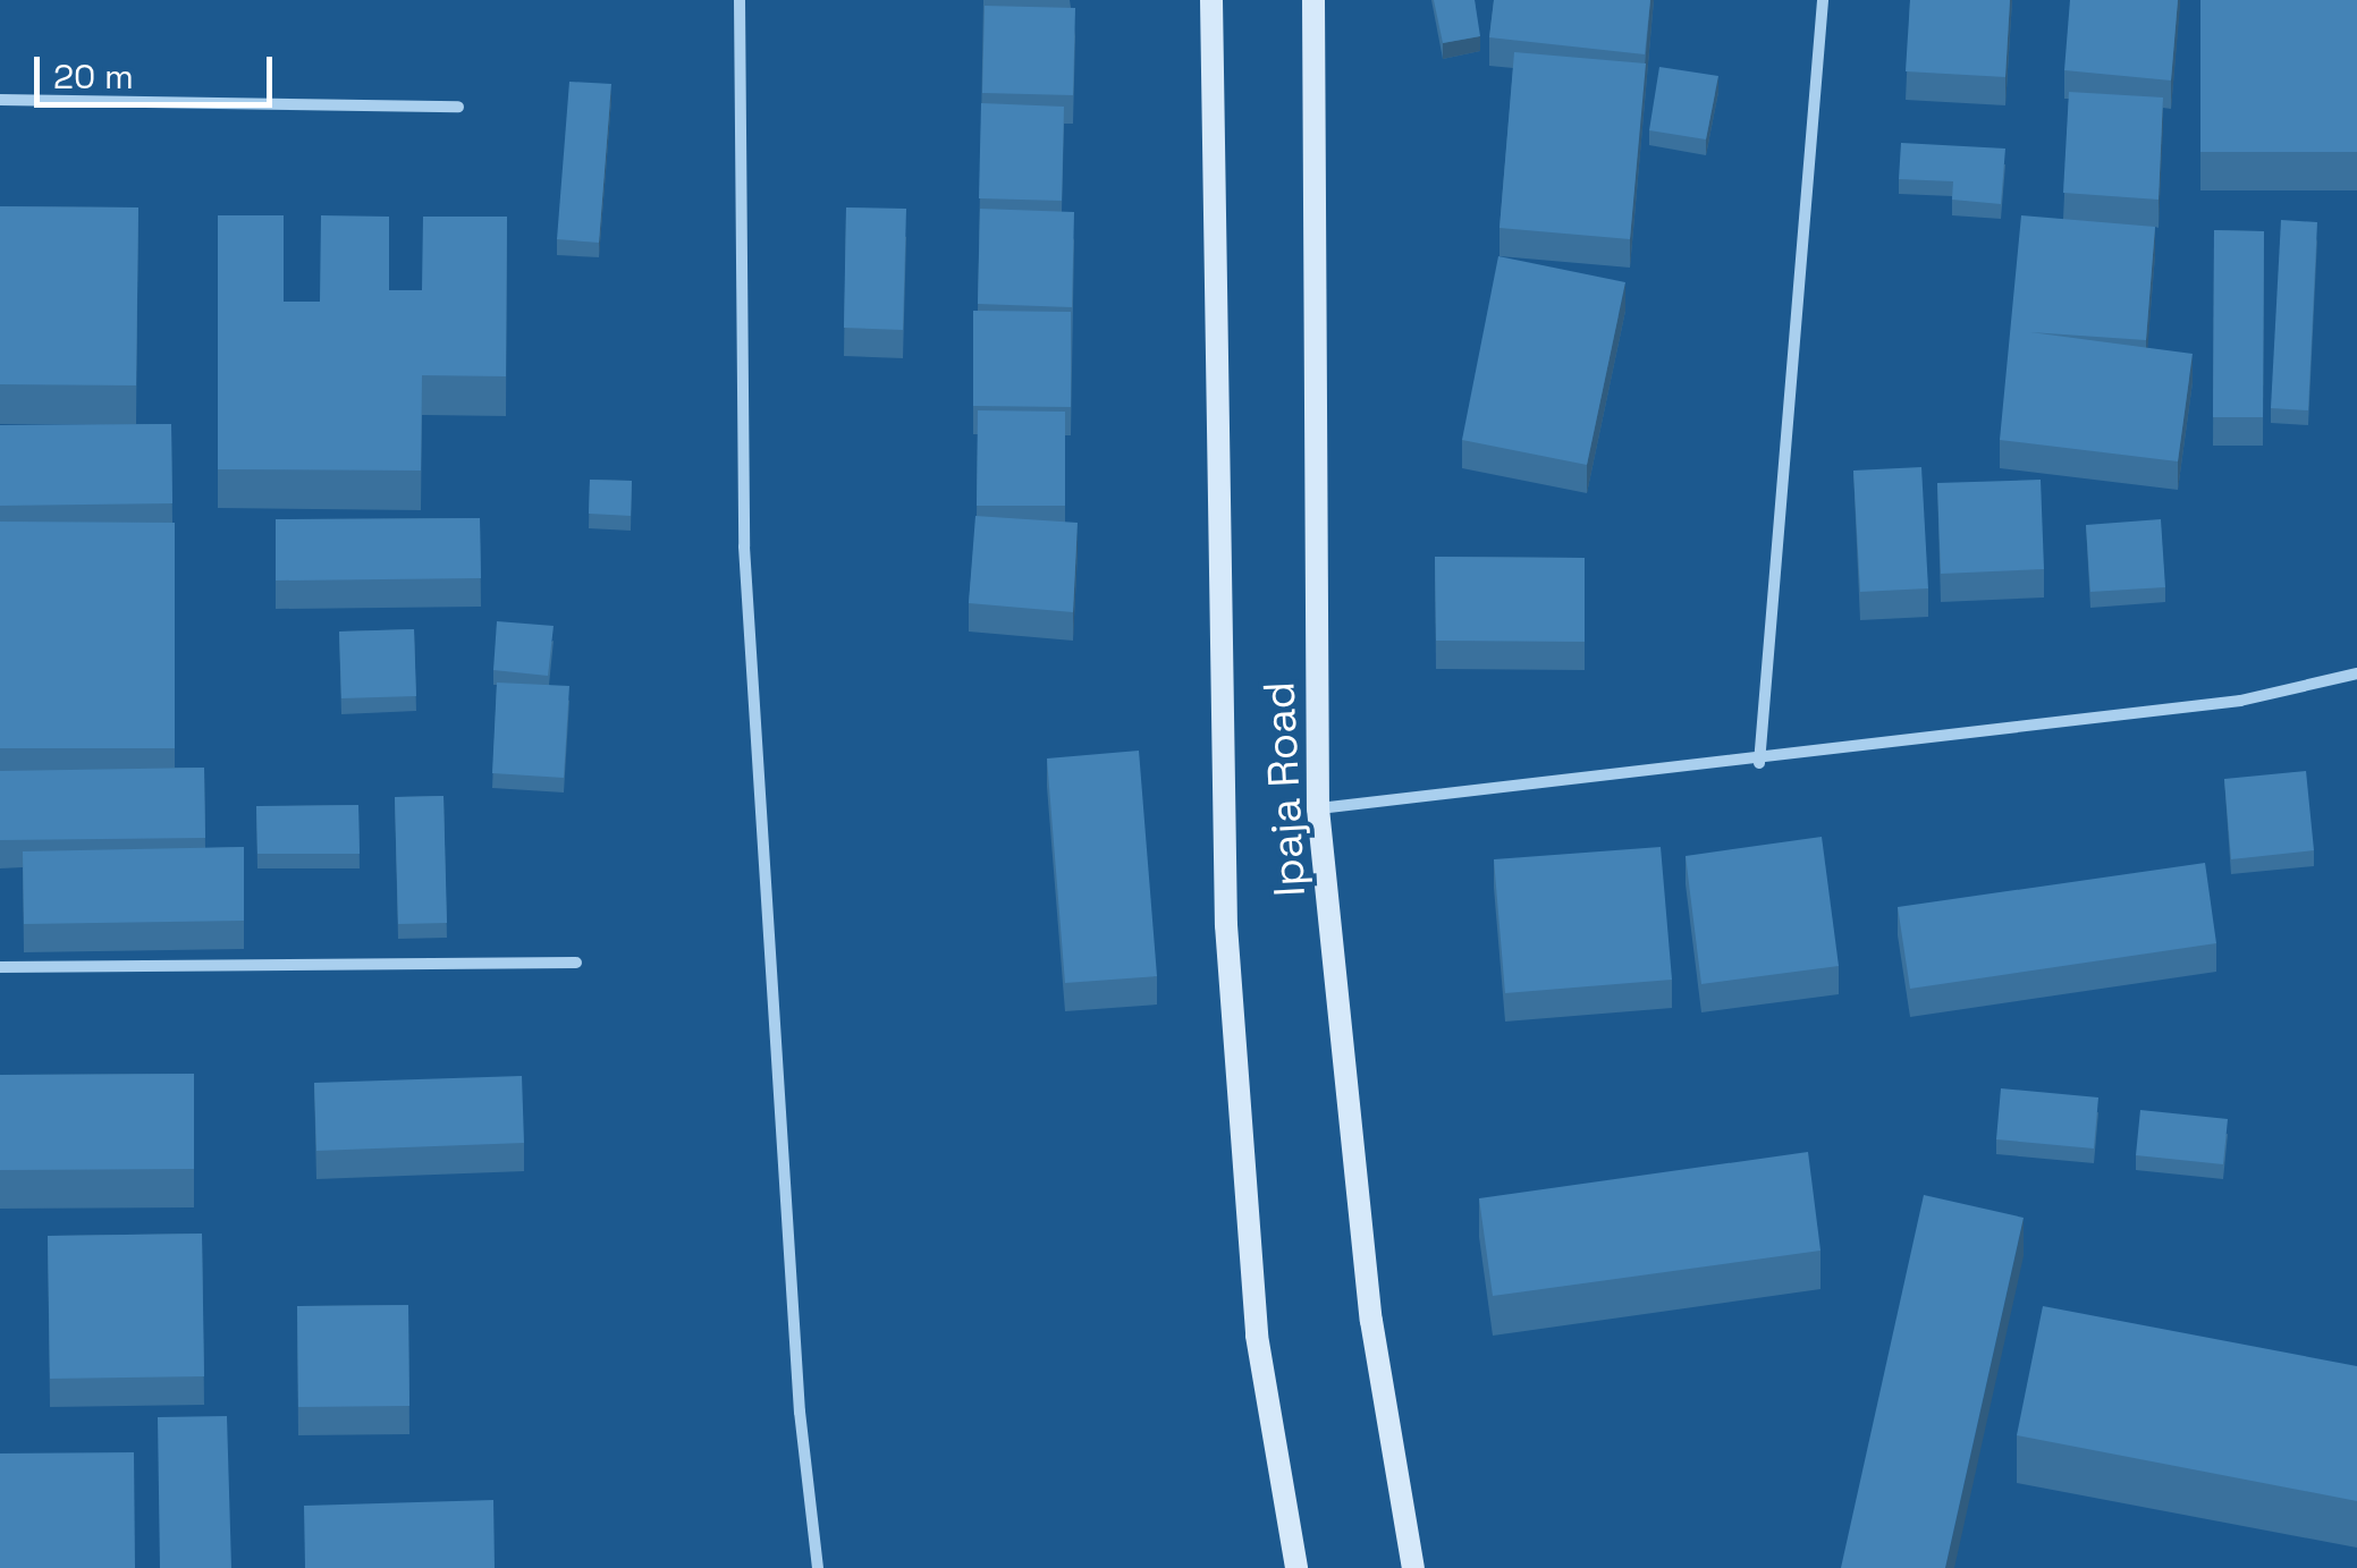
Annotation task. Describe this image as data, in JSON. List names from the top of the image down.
{
  "streets": {
    "main road": ["Ipaja Road"]
  },
  "scale_bar": "20 m"
}
